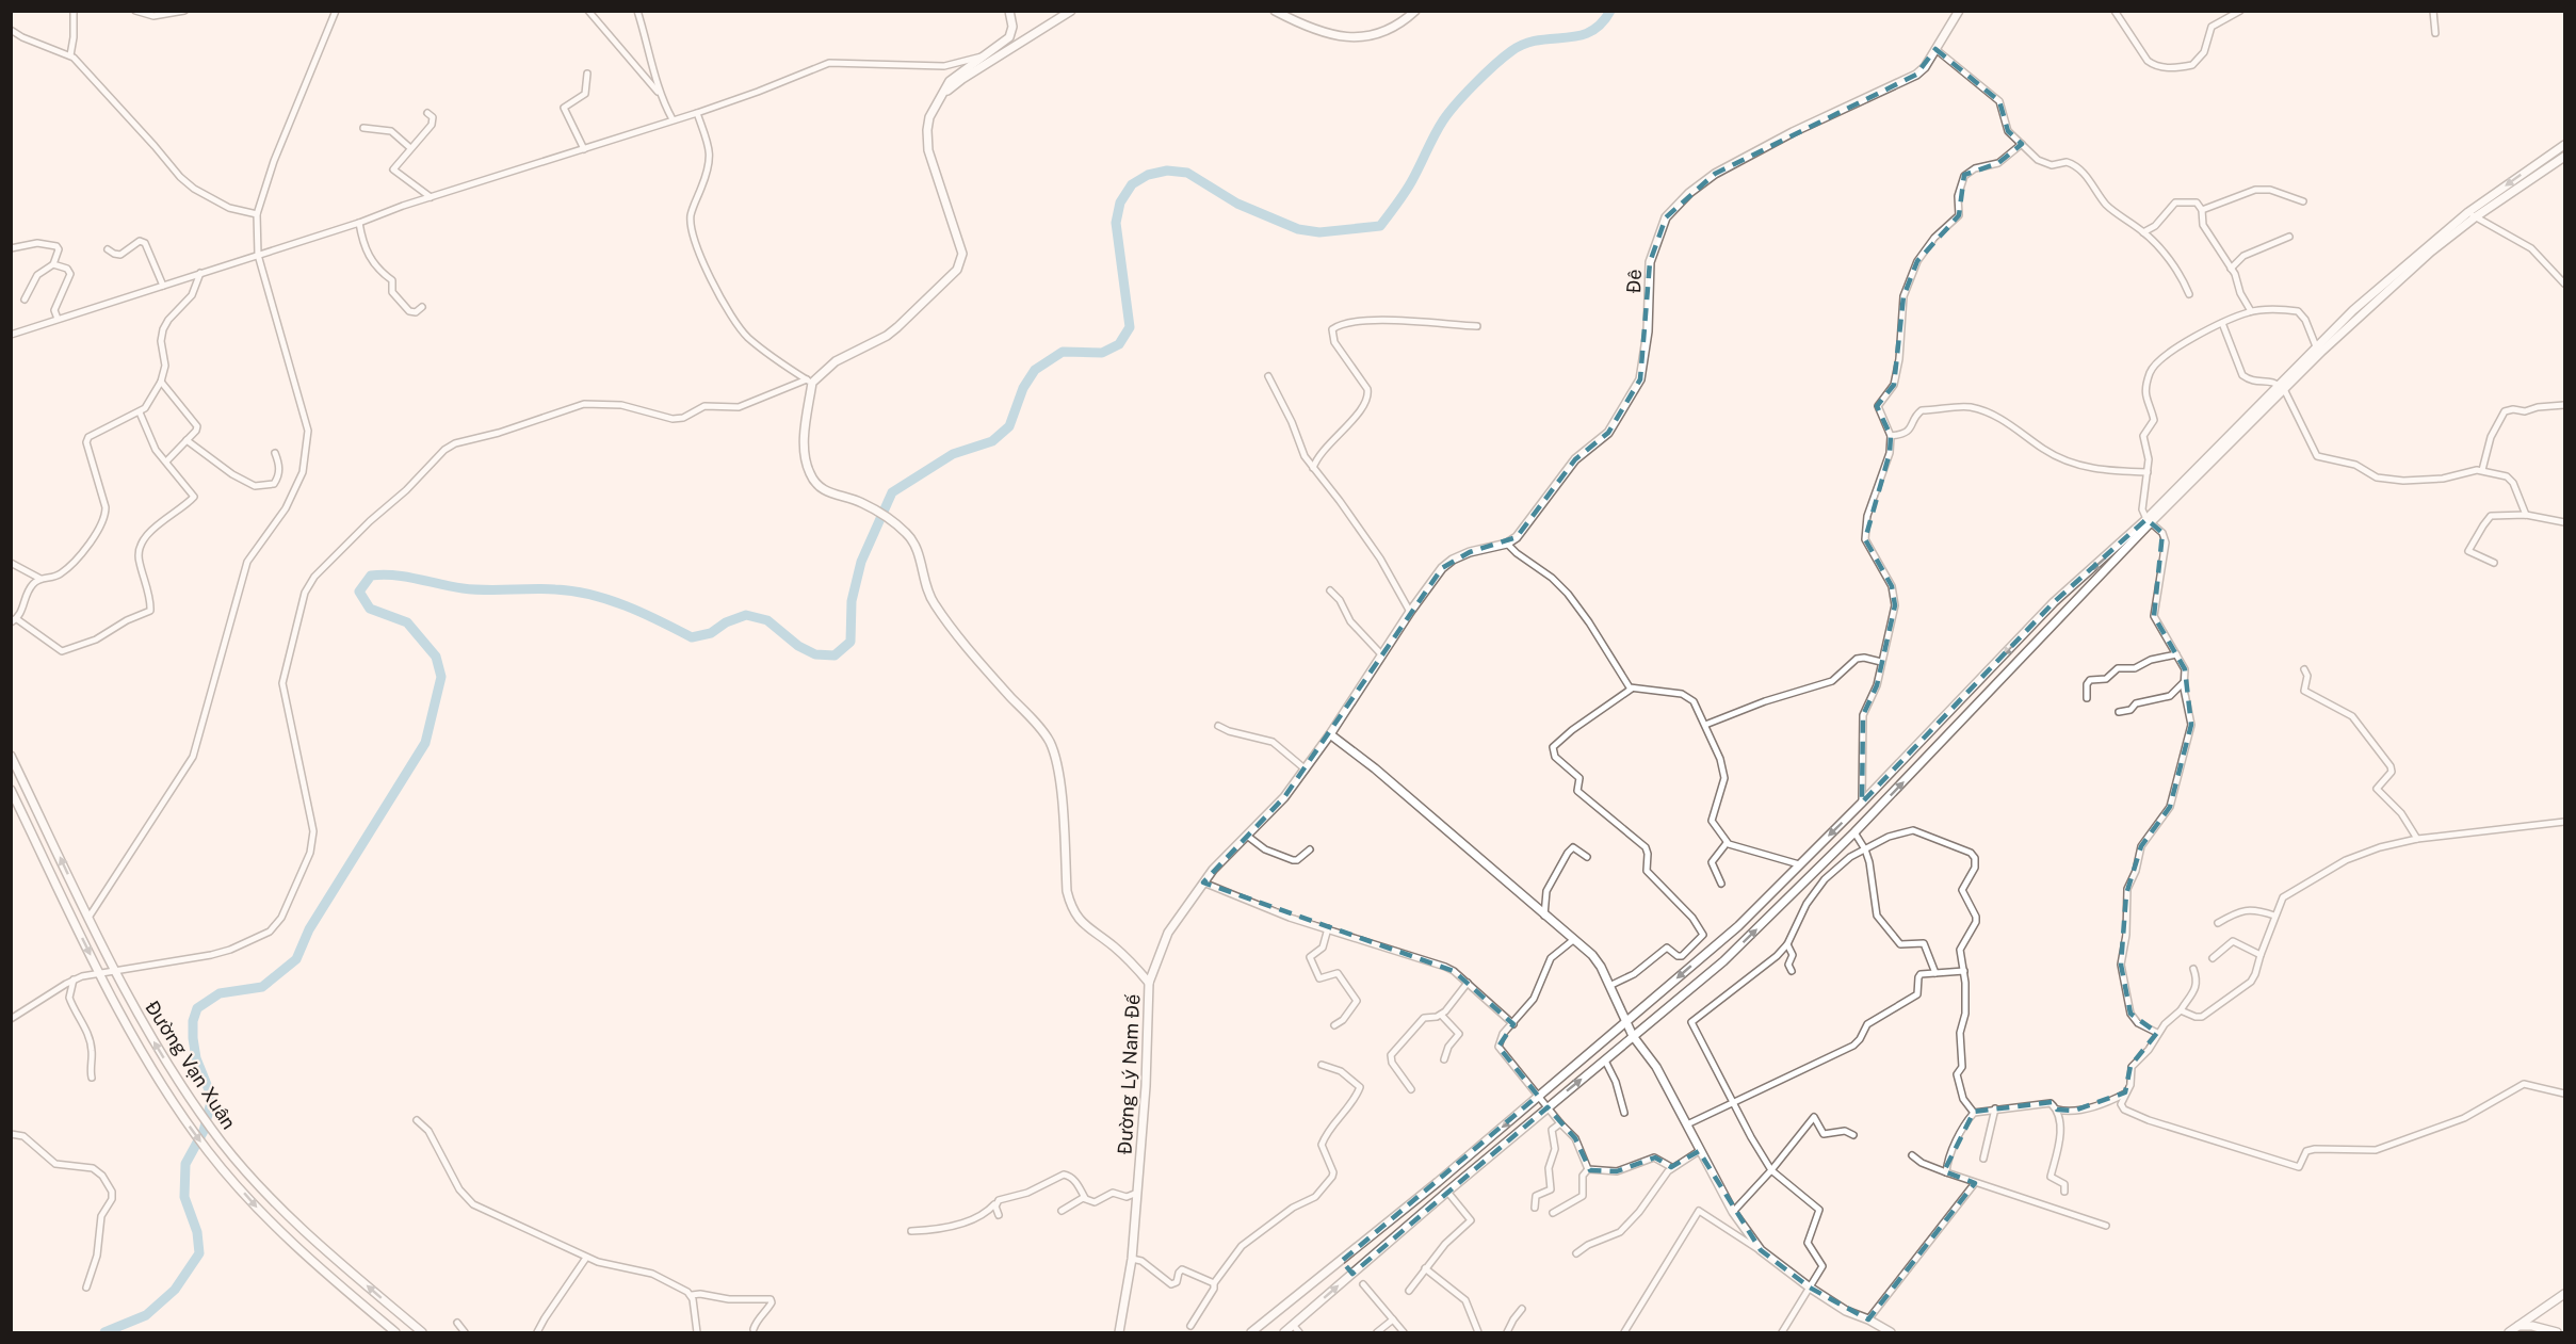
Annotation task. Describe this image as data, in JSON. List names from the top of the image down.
{
  "streets": {
    "street": ["Đê", "Đường Vạn Xuân", "Đường Lý Nam Đế"]
  }
}
